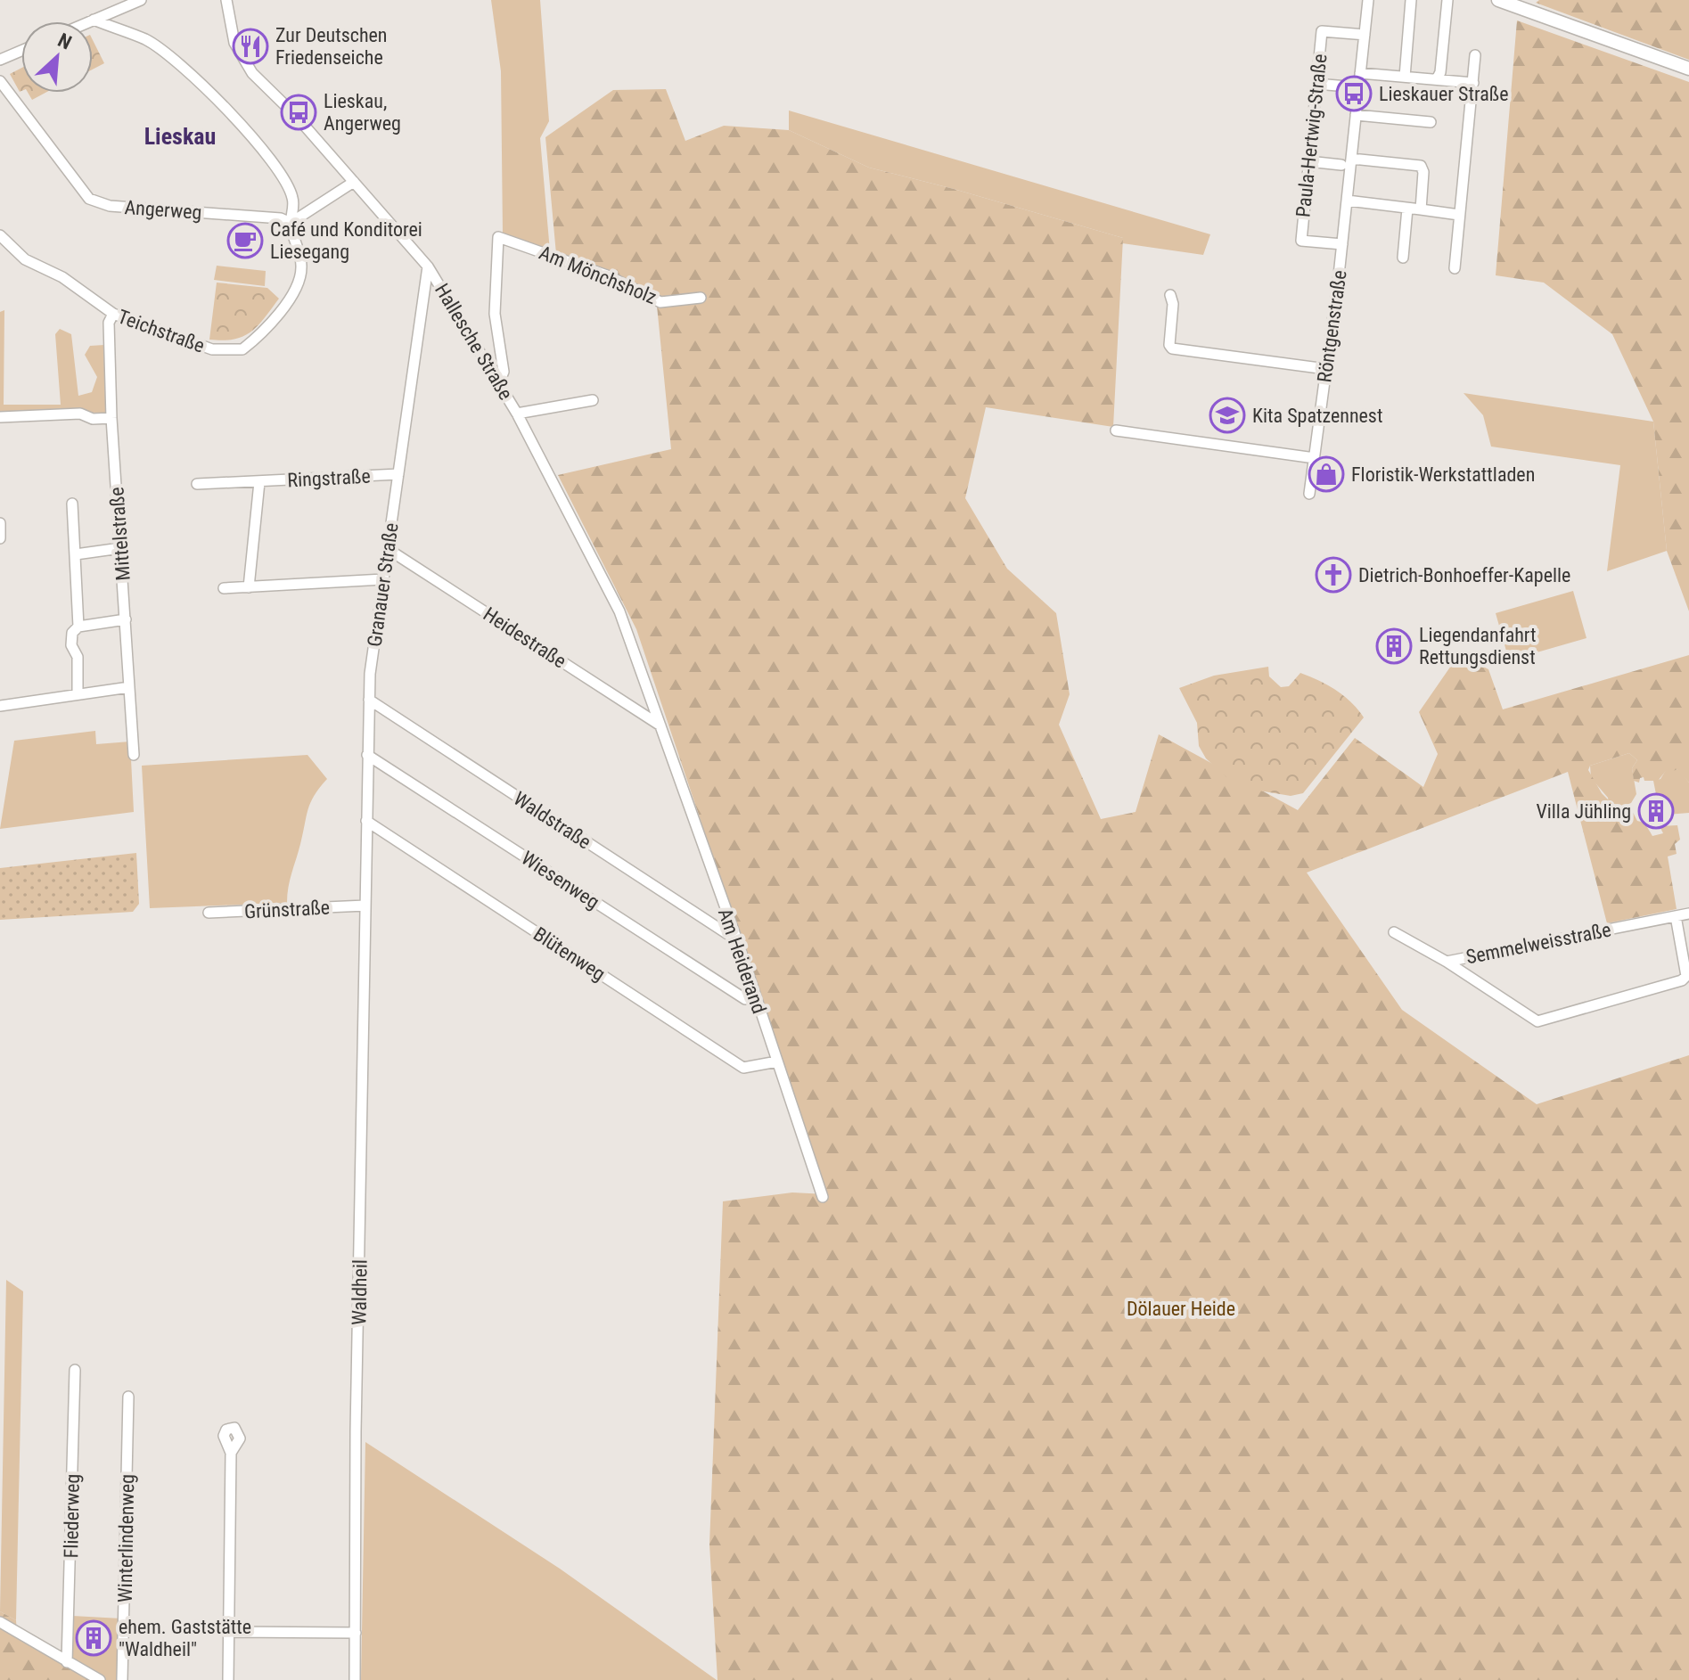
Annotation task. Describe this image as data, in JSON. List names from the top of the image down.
{
  "streets": {
    "street": [
      "Paula-Hertwig-Straße",
      "Angerweg",
      "Am Mönchsholz",
      "Röntgenstraße",
      "Teichstraße",
      "Hallesche Straße",
      "Ringstraße",
      "Mittelstraße",
      "Granauer Straße",
      "Heidestraße",
      "Waldstraße",
      "Wiesenweg",
      "Grünstraße",
      "Semmelweisstraße",
      "Blütenweg",
      "Am Heiderand",
      "Waldheil",
      "Fliederweg",
      "Winterlindenweg"
    ]
  },
  "crossings": [
    ["Paula-Hertwig-Straße", "Röntgenstraße"],
    ["Angerweg", "Teichstraße"],
    ["Am Mönchsholz", "Hallesche Straße"],
    ["Teichstraße", "Mittelstraße"],
    ["Hallesche Straße", "Granauer Straße"],
    ["Hallesche Straße", "Heidestraße"],
    ["Hallesche Straße", "Am Heiderand"],
    ["Ringstraße", "Granauer Straße"],
    ["Granauer Straße", "Heidestraße"],
    ["Granauer Straße", "Waldstraße"],
    ["Granauer Straße", "Wiesenweg"],
    ["Granauer Straße", "Grünstraße"],
    ["Granauer Straße", "Blütenweg"],
    ["Granauer Straße", "Waldheil"],
    ["Heidestraße", "Am Heiderand"],
    ["Waldstraße", "Am Heiderand"],
    ["Wiesenweg", "Am Heiderand"],
    ["Grünstraße", "Waldheil"],
    ["Blütenweg", "Am Heiderand"]
  ],
  "districts": ["Lieskau"],
  "parks": ["Dölauer Heide"],
  "places": {
    "restaurant": ["Zur Deutschen Friedenseiche"],
    "bus stop": ["Lieskauer Straße", "Lieskau, Angerweg"],
    "cafe": ["Café und Konditorei Liesegang"],
    "school or university": ["Kita Spatzennest"],
    "shop": ["Floristik-Werkstattladen"],
    "church": ["Dietrich-Bonhoeffer-Kapelle"],
    "building": ["Liegendanfahrt Rettungsdienst", "Villa Jühling", "ehem. Gaststätte \"Waldheil\""]
  },
  "north": "top right"
}
